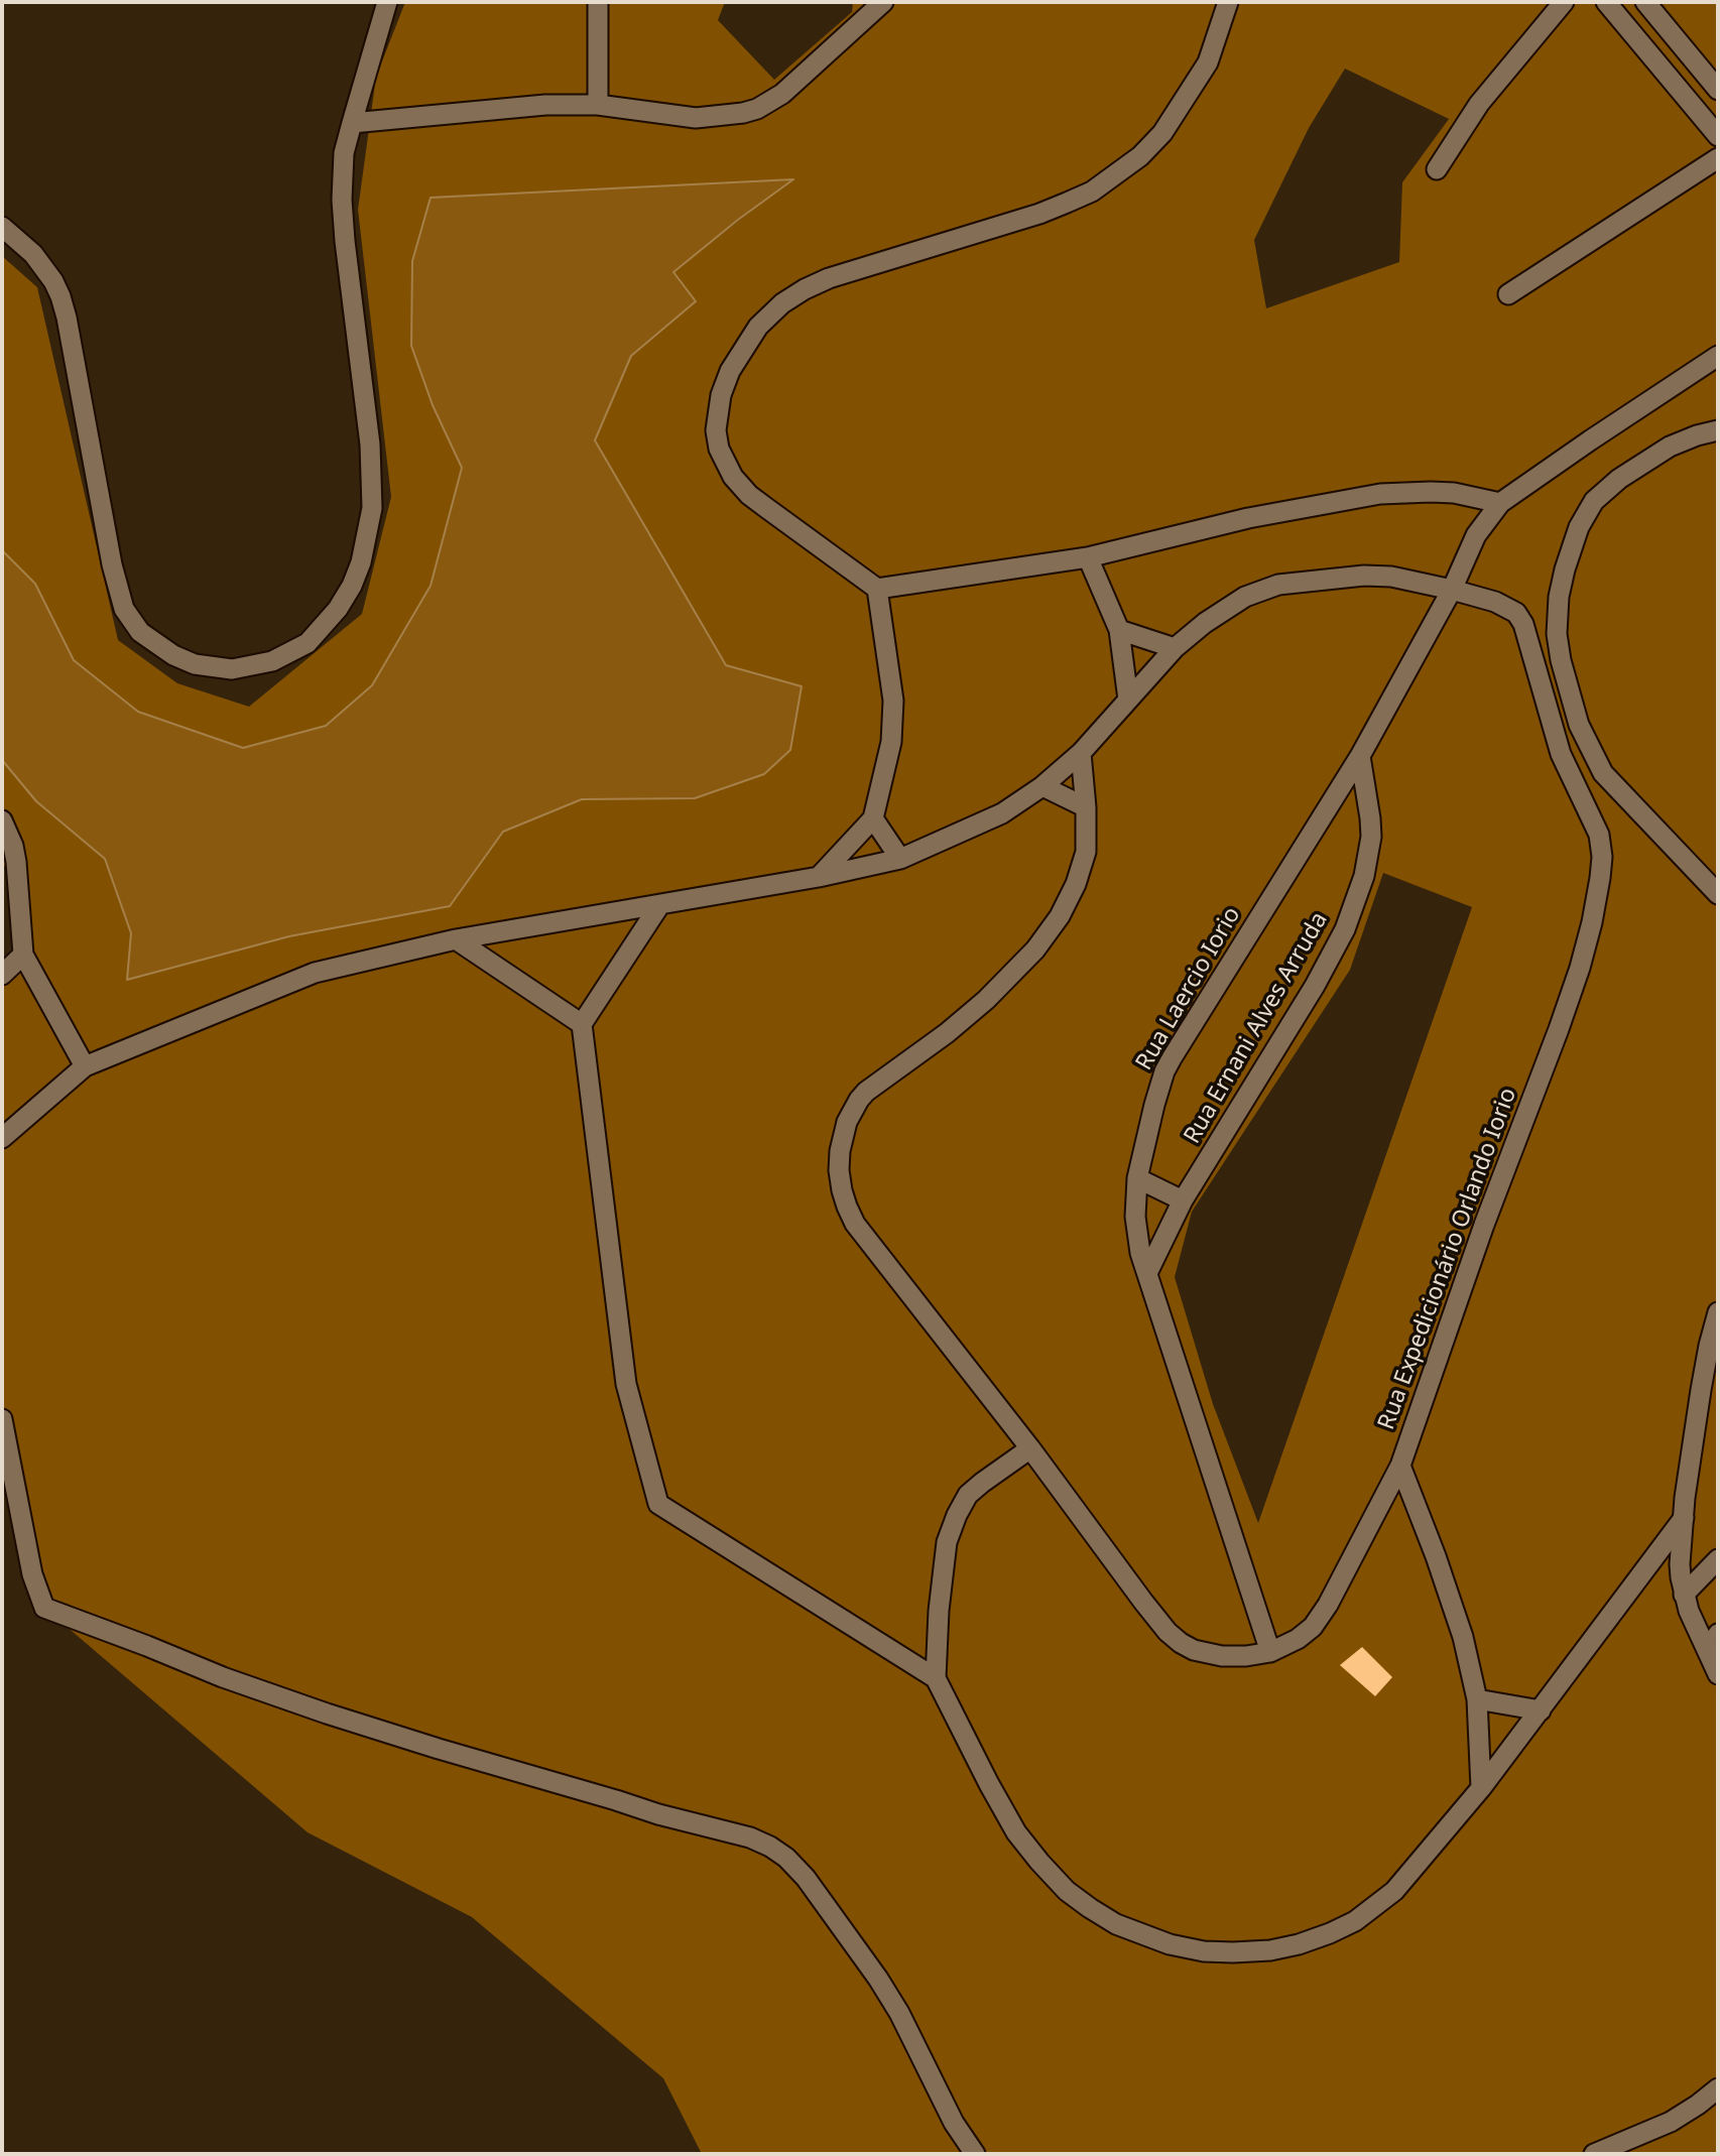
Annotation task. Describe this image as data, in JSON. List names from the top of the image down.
{
  "streets": {
    "street": ["Rua Laercio Iorio", "Rua Ernani Alves Arruda", "Rua Expedicionário Orlando Iorio"]
  },
  "crossings": [
    ["Rua Laercio Iorio", "Rua Ernani Alves Arruda"],
    ["Rua Laercio Iorio", "Rua Expedicionário Orlando Iorio"]
  ]
}
